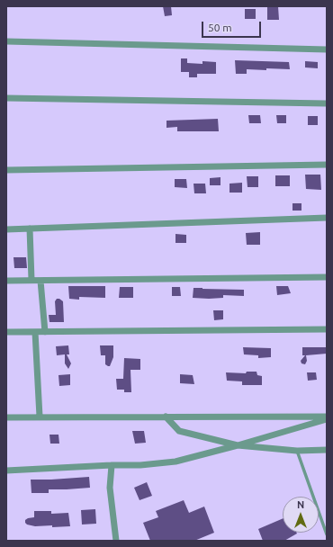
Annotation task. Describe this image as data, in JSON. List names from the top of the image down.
{
  "scale_bar": "50 m",
  "north": "top"
}
